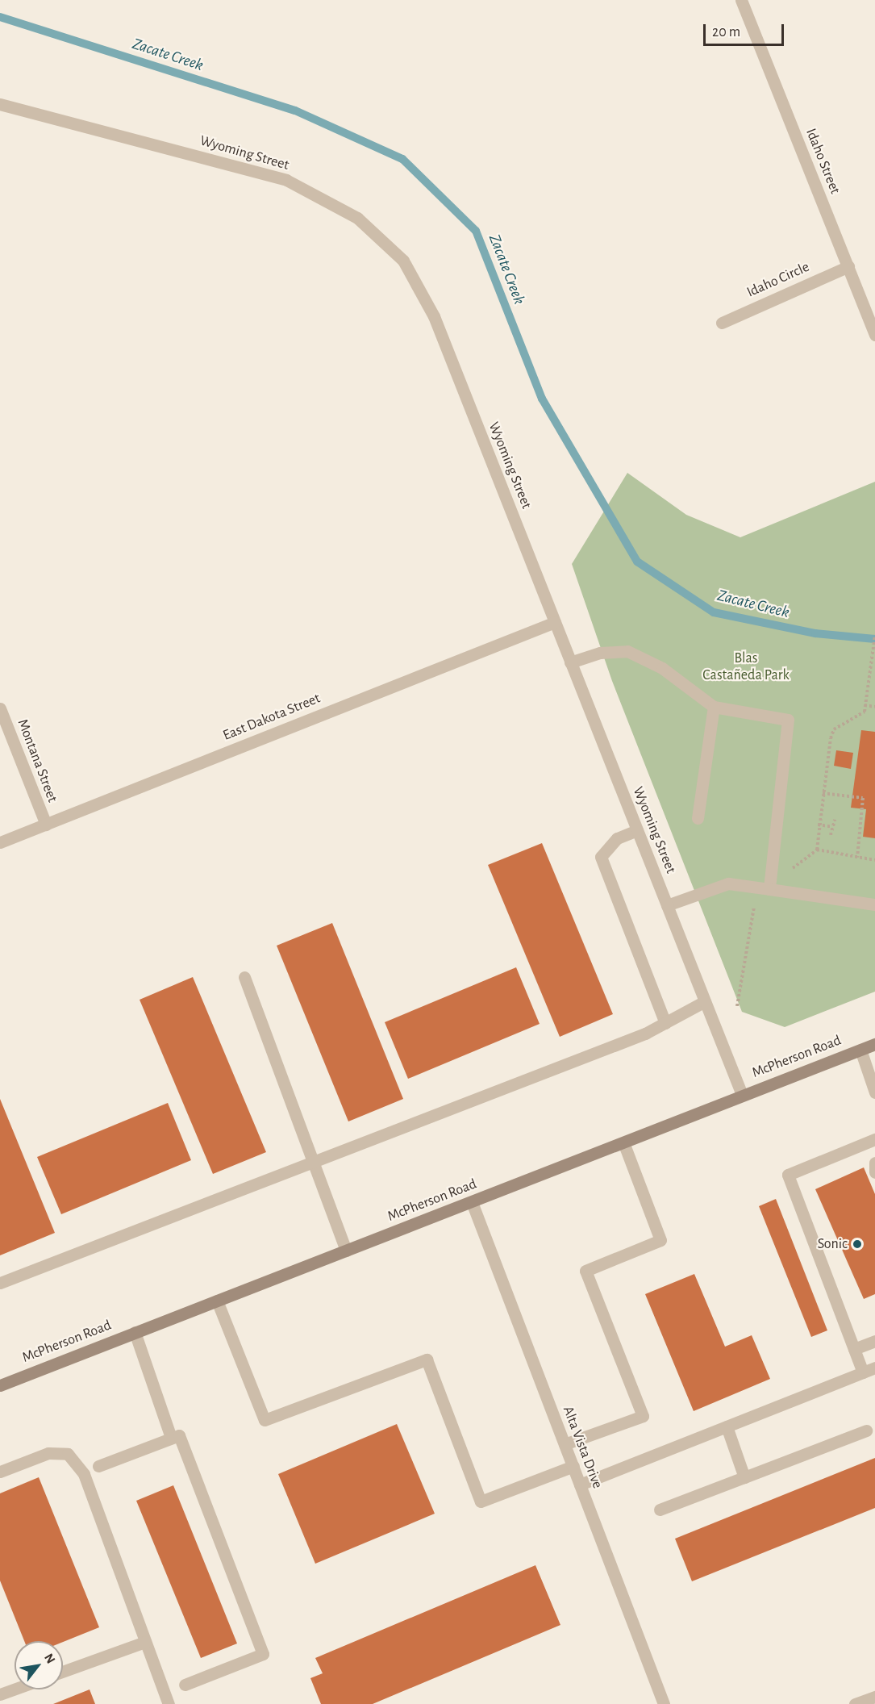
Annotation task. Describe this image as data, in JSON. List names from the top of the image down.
{
  "streets": {
    "main road": ["McPherson Road"],
    "street": [
      "Wyoming Street",
      "Idaho Street",
      "Idaho Circle",
      "East Dakota Street",
      "Montana Street",
      "Alta Vista Drive"
    ]
  },
  "crossings": [
    ["Wyoming Street", "East Dakota Street"],
    ["Wyoming Street", "McPherson Road"],
    ["Idaho Street", "Idaho Circle"],
    ["East Dakota Street", "Montana Street"],
    ["McPherson Road", "Alta Vista Drive"]
  ],
  "water": ["Zacate Creek"],
  "parks": ["Blas Castañeda Park"],
  "places": ["Sonic"],
  "scale_bar": "20 m",
  "north": "top right"
}
